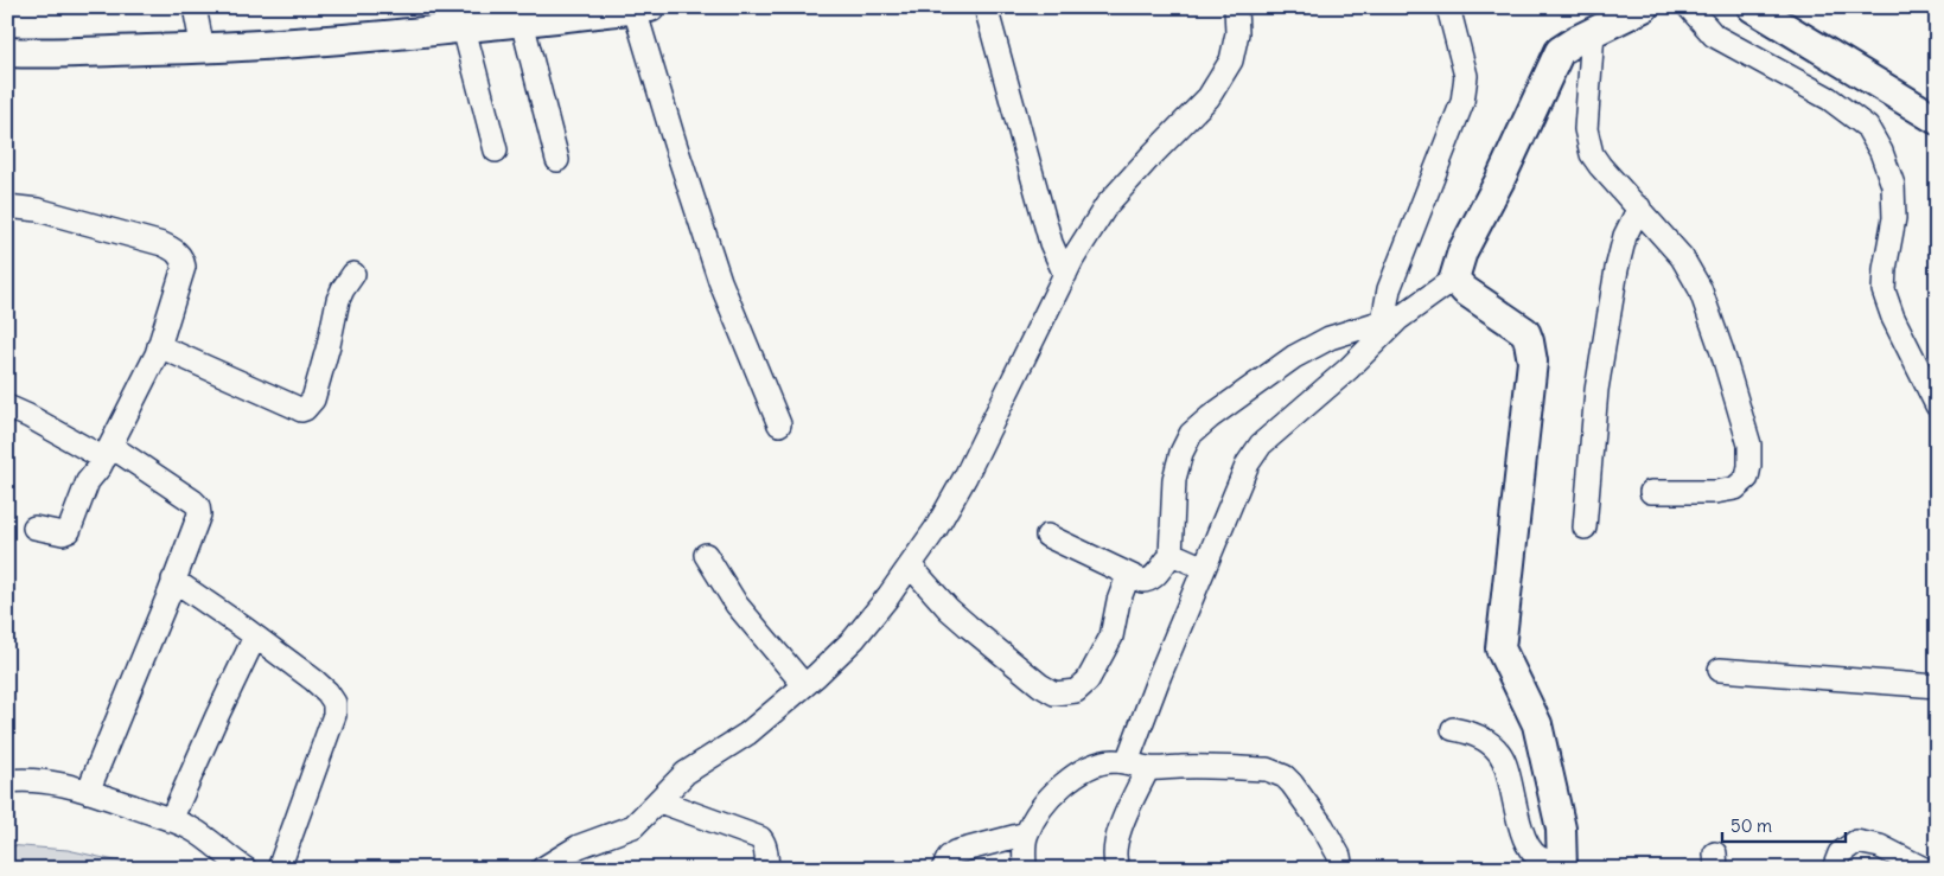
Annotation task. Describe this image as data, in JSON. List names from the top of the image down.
{
  "scale_bar": "50 m"
}
